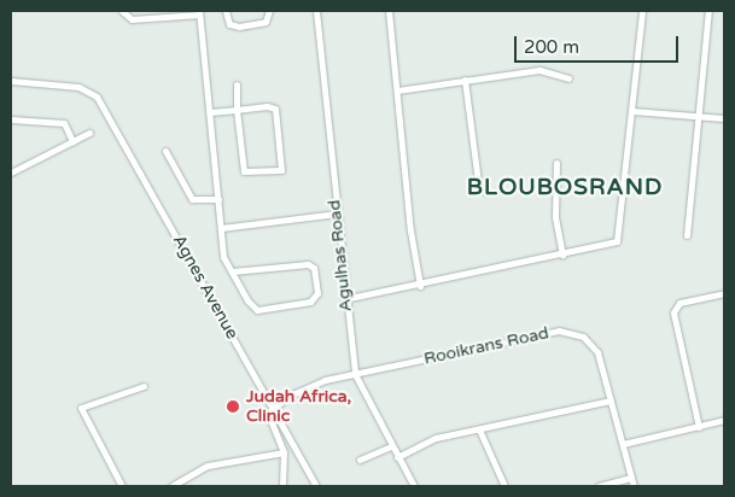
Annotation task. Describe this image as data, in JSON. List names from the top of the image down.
{
  "streets": {
    "street": ["Agulhas Road", "Agnes Avenue", "Rooikrans Road"]
  },
  "crossings": [
    ["Agulhas Road", "Rooikrans Road"],
    ["Agnes Avenue", "Rooikrans Road"]
  ],
  "districts": ["BLOUBOSRAND"],
  "places": ["Judah Africa, Clinic"],
  "scale_bar": "200 m"
}
